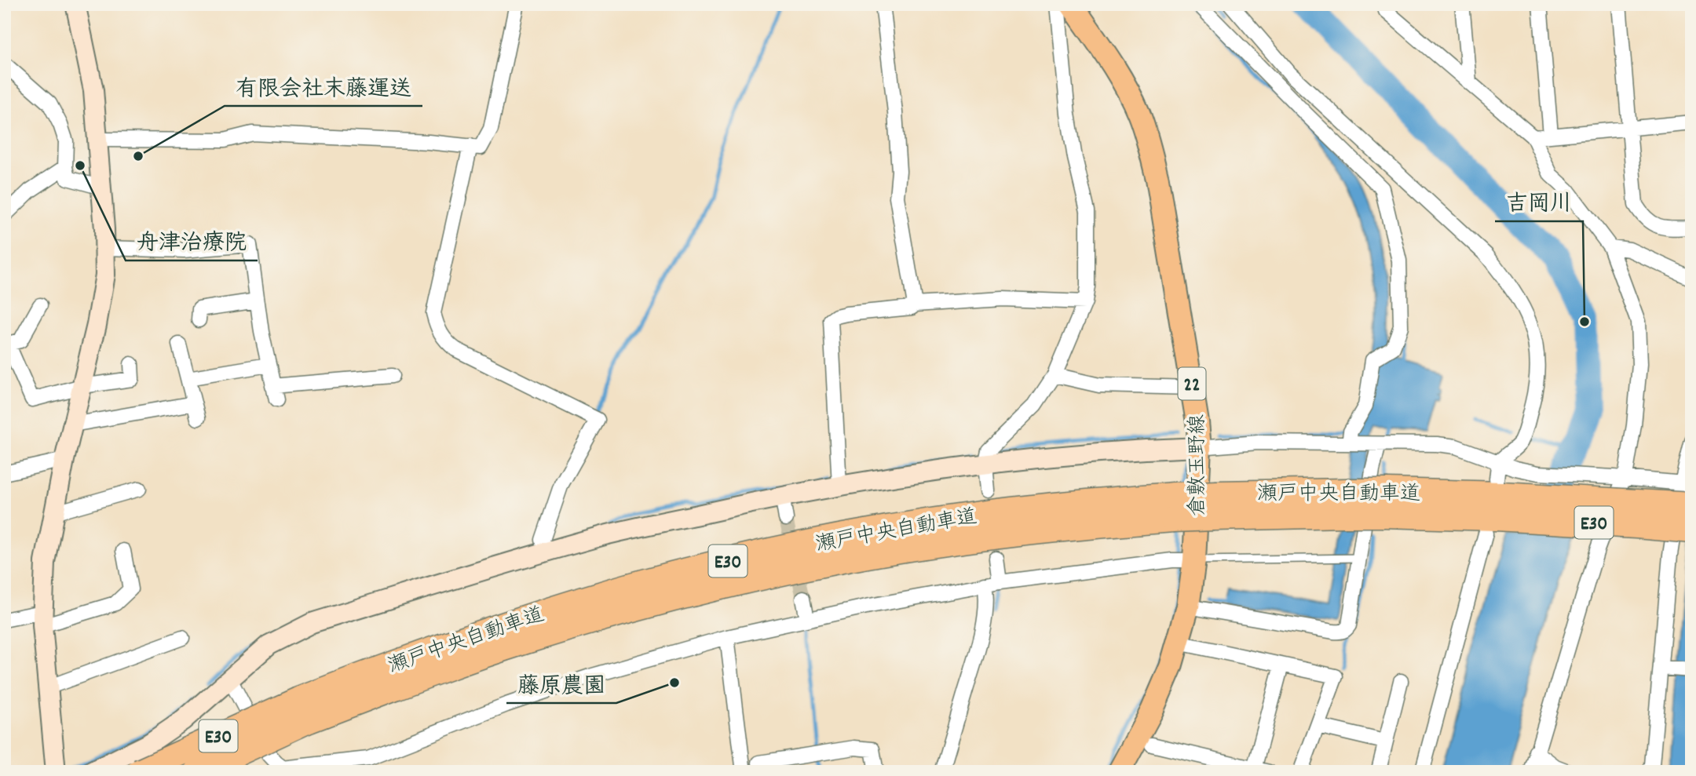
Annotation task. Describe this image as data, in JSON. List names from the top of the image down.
{
  "streets": {
    "highway": ["瀬戸中央自動車道", "E30"],
    "main road": ["22", "倉敷玉野線"]
  },
  "places": [
    "有限会社末藤運送",
    "舟津治療院",
    "吉岡川",
    "藤原農園"
  ]
}
